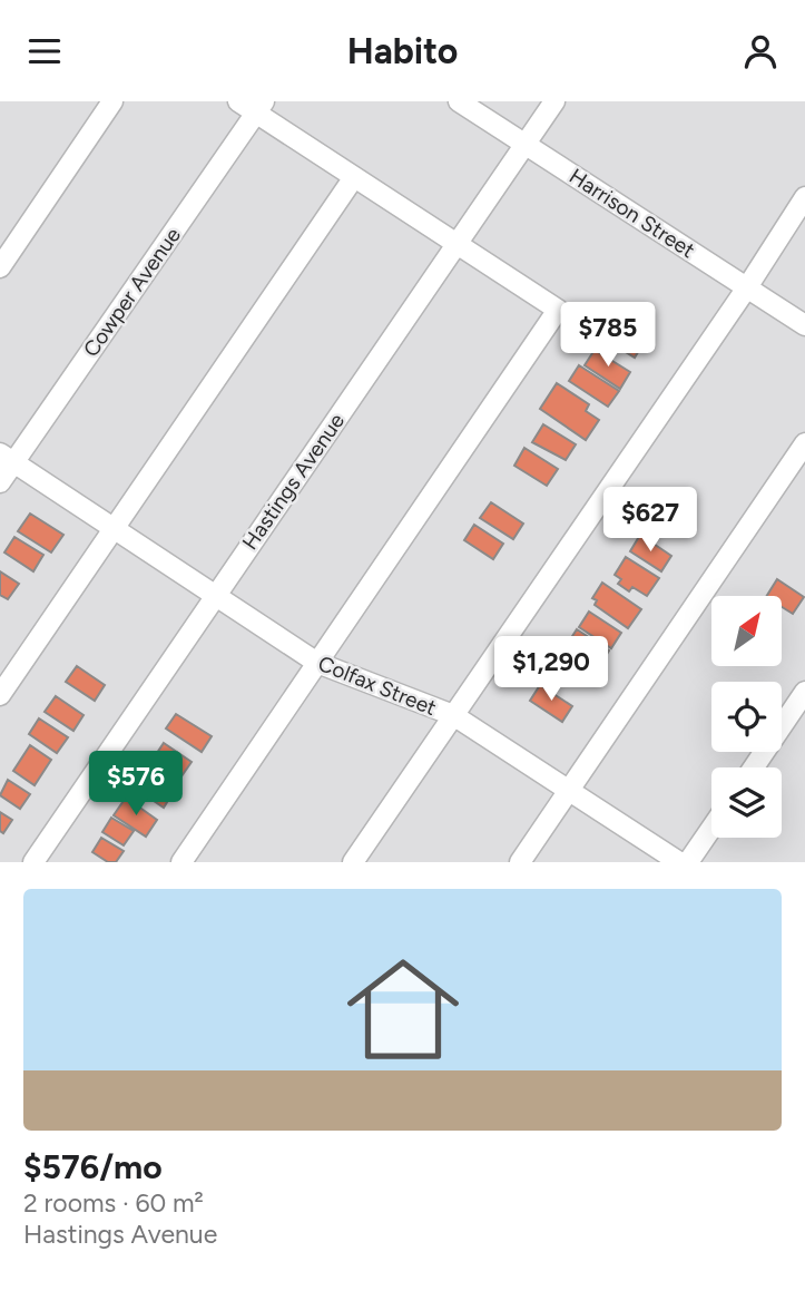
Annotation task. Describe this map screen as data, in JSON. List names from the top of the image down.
{
  "streets": {
    "street": [
      "Harrison Street",
      "Cowper Avenue",
      "Hastings Avenue",
      "Colfax Street"
    ]
  },
  "crossings": [
    ["Harrison Street", "Hastings Avenue"],
    ["Cowper Avenue", "Colfax Street"],
    ["Hastings Avenue", "Colfax Street"]
  ],
  "north": "top right",
  "page": {
    "header": "Habito",
    "price": [
      "$785",
      "$627",
      "$1,290",
      "$576"
    ],
    "list": [
      {
        "name": "$576/mo",
        "note": "2 rooms · 60 m² · Hastings Avenue"
      }
    ]
  }
}
